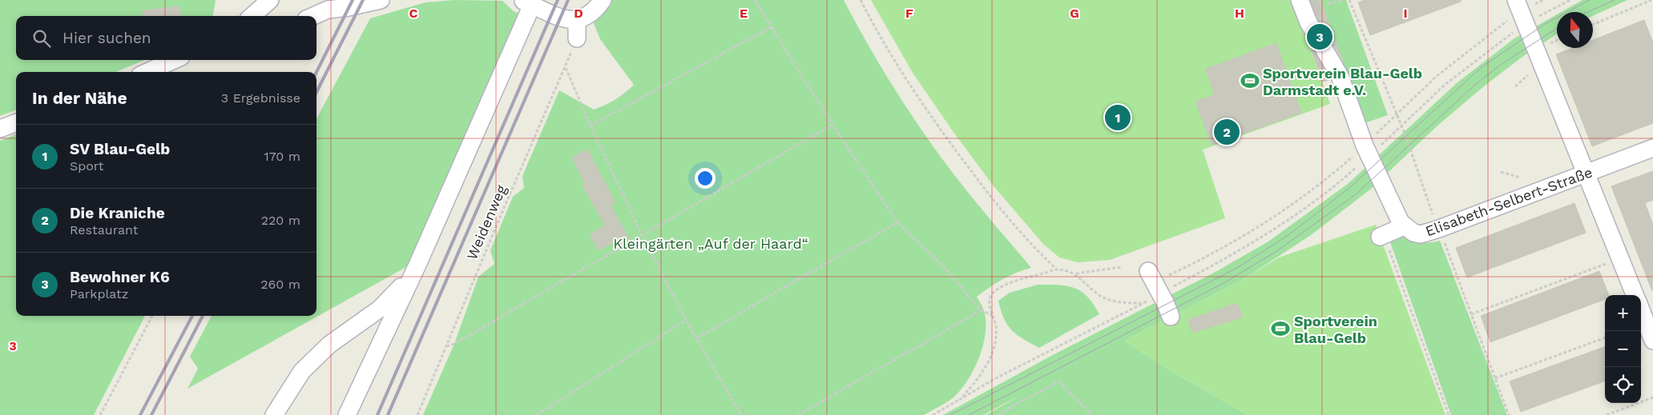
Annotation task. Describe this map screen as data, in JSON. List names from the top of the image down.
{
  "streets": {
    "street": ["Elisabeth-Selbert-Straße"],
    "path": ["Weidenweg"]
  },
  "parks": ["Kleingärten „Auf der Haard“"],
  "places": {
    "sports": ["Sportverein Blau-Gelb Darmstadt e.V.", "Sportverein Blau-Gelb"]
  },
  "north": "top",
  "page": {
    "search": "Hier suchen",
    "pins": ["3", "1", "2"],
    "heading": ["In der Nähe", "3 Ergebnisse"],
    "list": [
      {
        "mark": "1",
        "name": "SV Blau-Gelb",
        "note": "Sport",
        "value": "170 m"
      },
      {
        "mark": "2",
        "name": "Die Kraniche",
        "note": "Restaurant",
        "value": "220 m"
      },
      {
        "mark": "3",
        "name": "Bewohner K6",
        "note": "Parkplatz",
        "value": "260 m"
      }
    ],
    "map_buttons": ["+", "−"]
  },
  "grid": {
    "columns": [
      "C",
      "D",
      "E",
      "F",
      "G",
      "H",
      "I"
    ],
    "rows": ["3"]
  }
}
